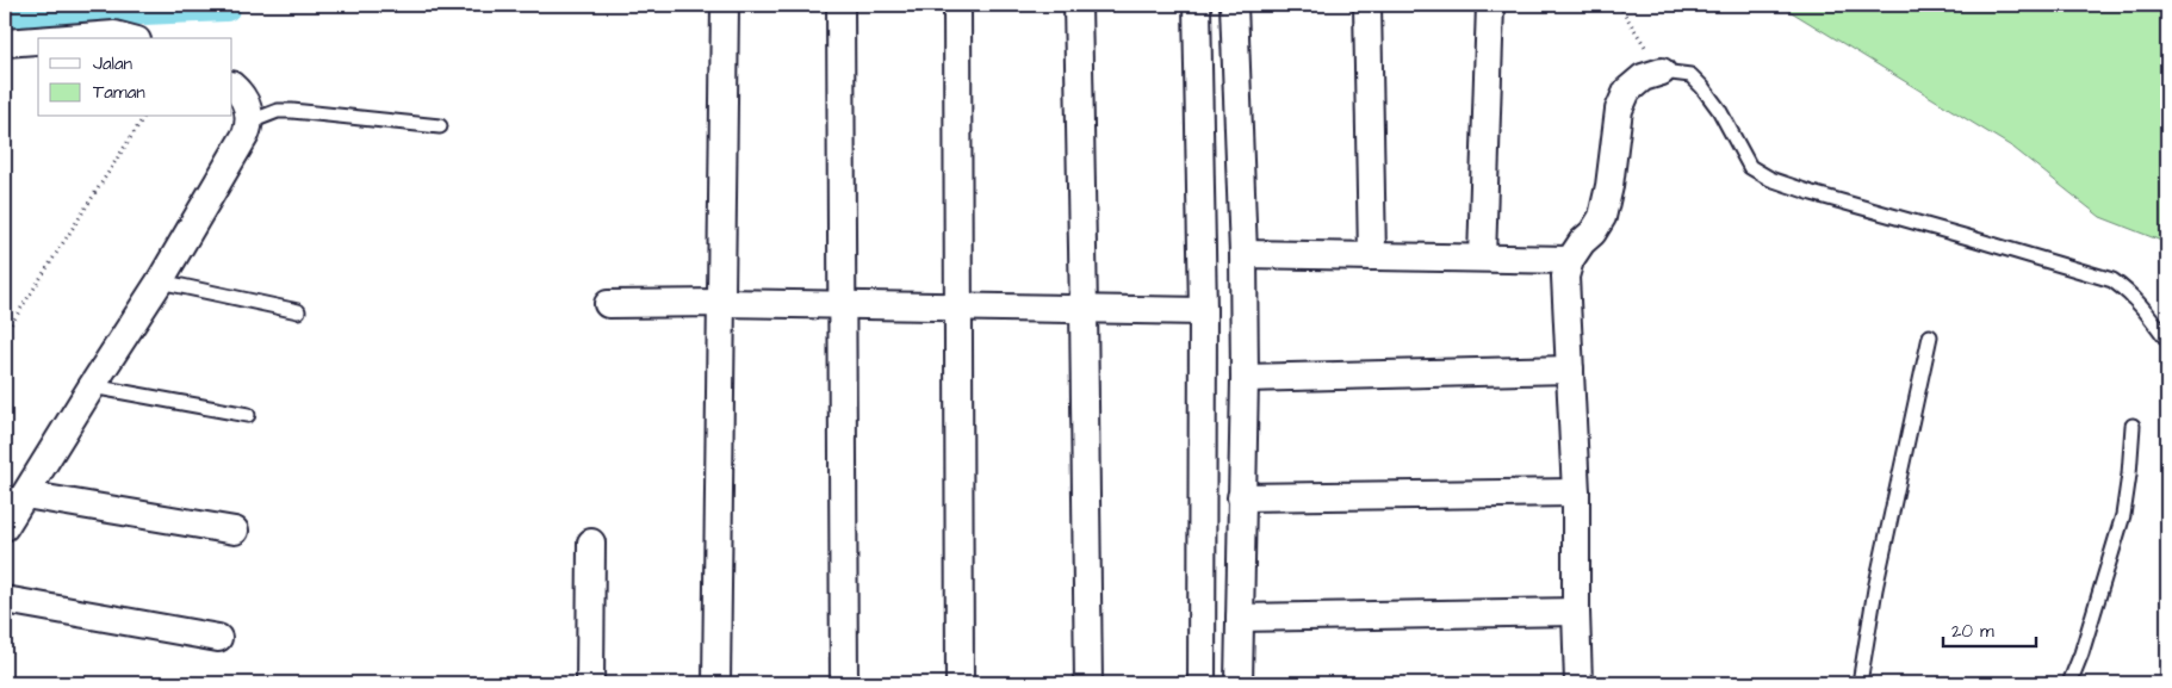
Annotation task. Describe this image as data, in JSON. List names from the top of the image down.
{
  "legend": ["Jalan", "Taman"],
  "scale_bar": "20 m"
}
